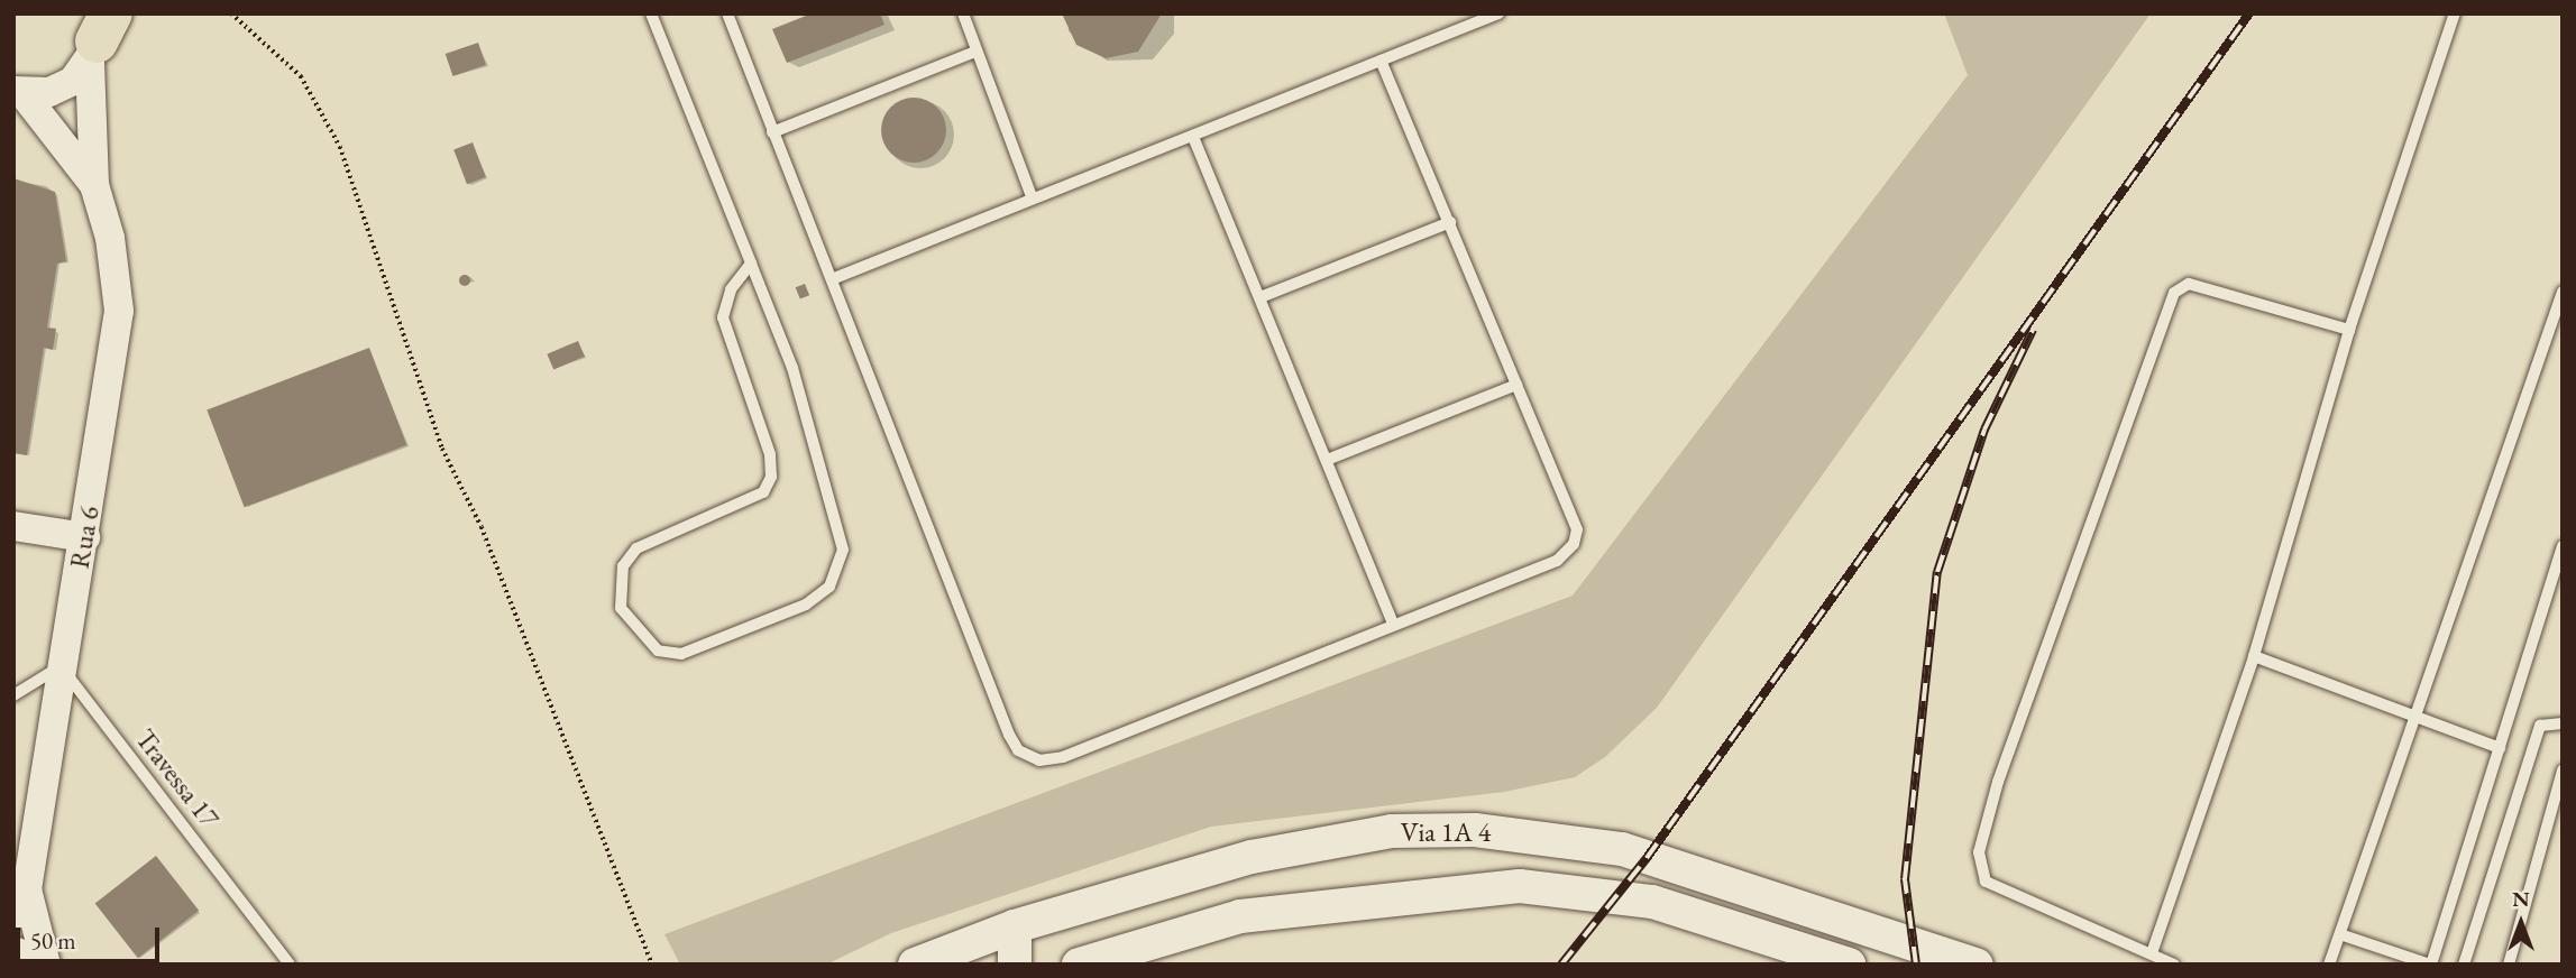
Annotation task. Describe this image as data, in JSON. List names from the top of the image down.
{
  "streets": {
    "main road": ["Via 1A 4"],
    "street": ["Rua 6"],
    "lane": ["Travessa 17"]
  },
  "crossings": [
    ["Rua 6", "Travessa 17"]
  ],
  "scale_bar": "50 m",
  "north": "top"
}
